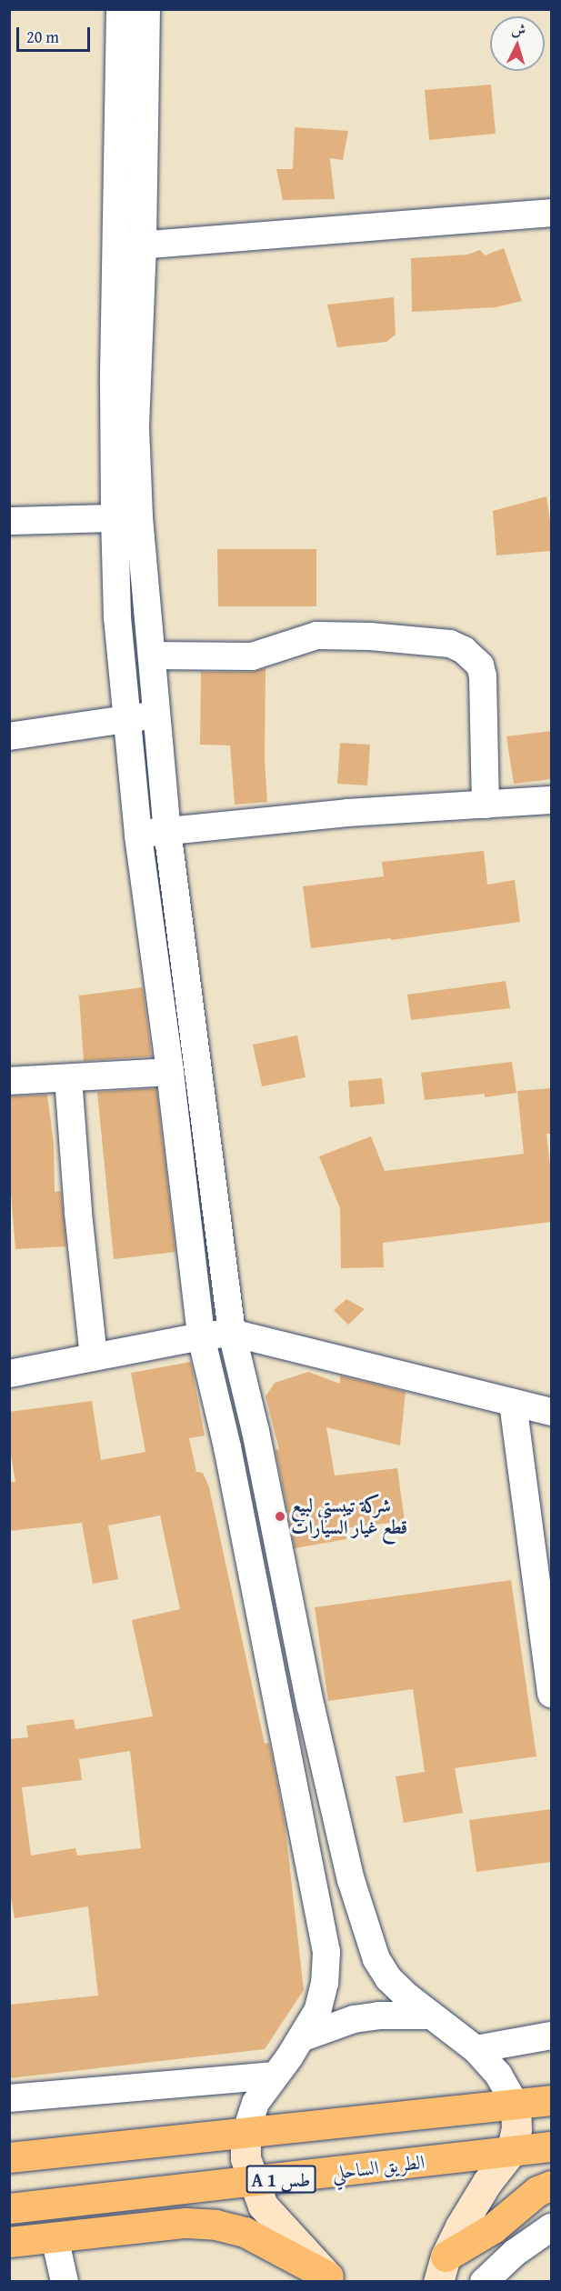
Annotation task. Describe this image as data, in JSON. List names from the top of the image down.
{
  "streets": {
    "highway": ["الطريق الساحلي", "A 1 طس"]
  },
  "places": ["شركة تيبستي لبيع قطع غيار السيارات"],
  "scale_bar": "20 m",
  "north": "top"
}
